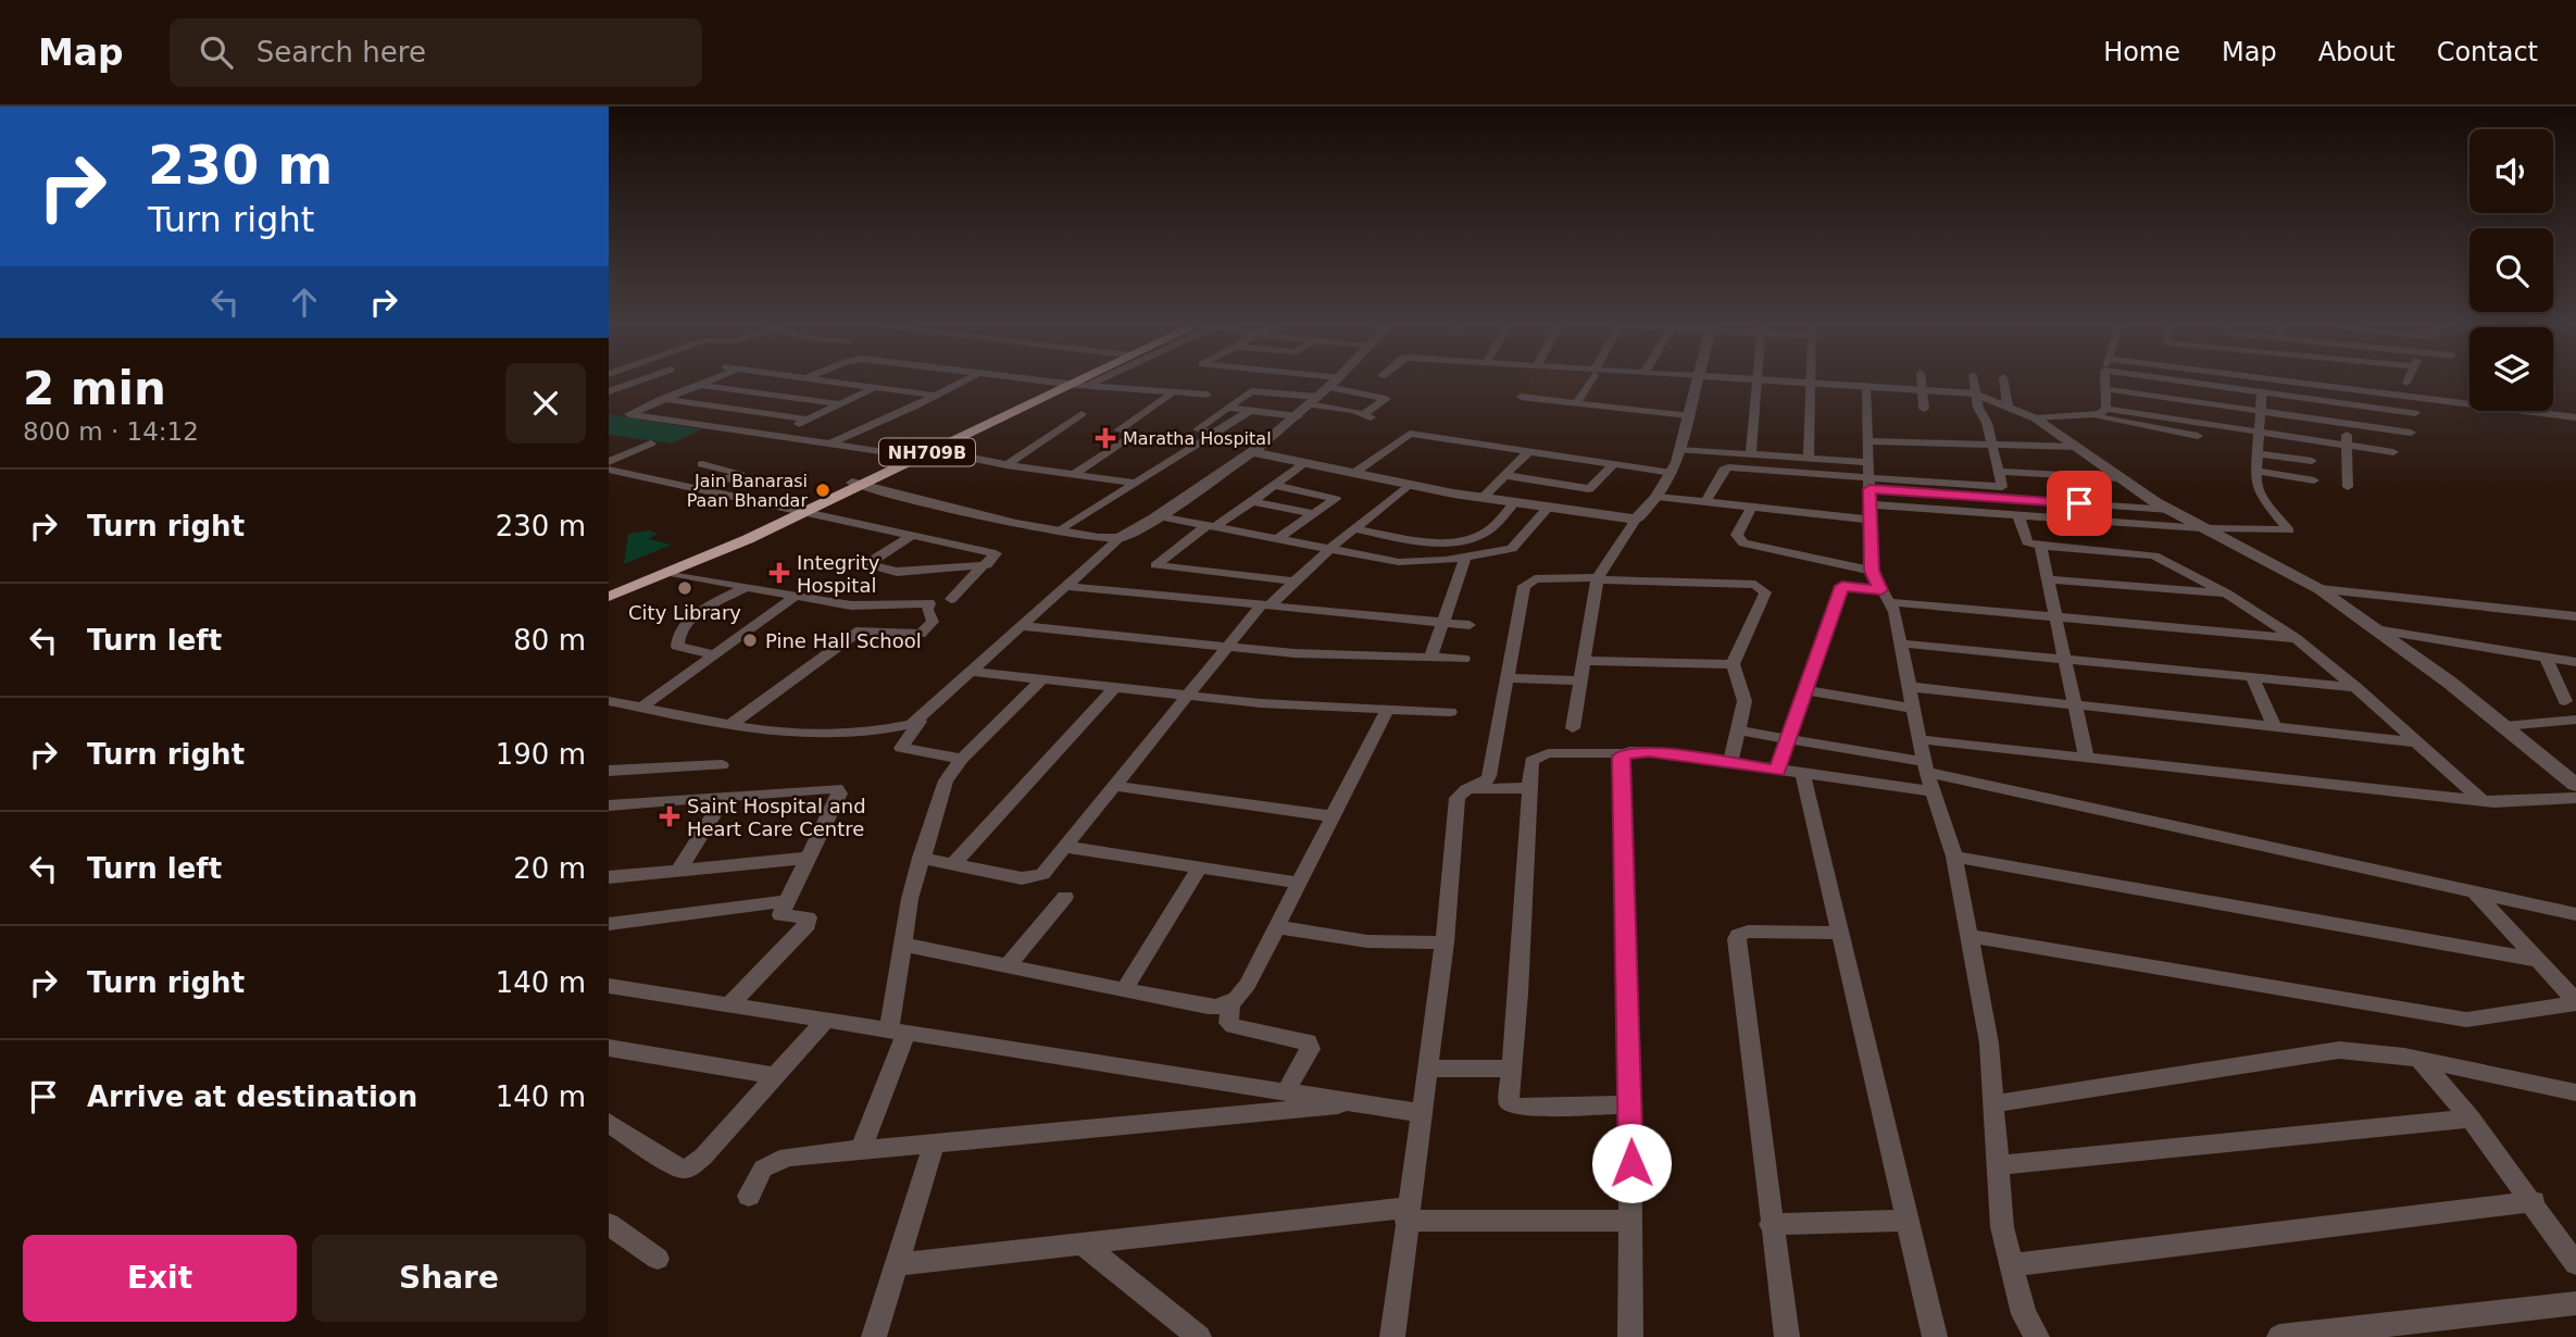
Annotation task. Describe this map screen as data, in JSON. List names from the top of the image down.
{
  "streets": {
    "highway": ["NH709B"]
  },
  "places": {
    "health": ["Maratha Hospital", "Integrity Hospital", "Saint Hospital and Heart Care Centre"],
    "other": ["Jain Banarasi Paan Bhandar", "City Library", "Pine Hall School"]
  },
  "page": {
    "header": "Map",
    "search": "Search here",
    "nav": [
      "Home",
      "Map",
      "About",
      "Contact"
    ],
    "turn": ["230 m", "Turn right"],
    "heading": ["2 min", "800 m · 14:12"],
    "list": [
      {
        "name": "Turn right",
        "value": "230 m"
      },
      {
        "name": "Turn left",
        "value": "80 m"
      },
      {
        "name": "Turn right",
        "value": "190 m"
      },
      {
        "name": "Turn left",
        "value": "20 m"
      },
      {
        "name": "Turn right",
        "value": "140 m"
      },
      {
        "name": "Arrive at destination",
        "value": "140 m"
      }
    ],
    "buttons": ["Exit", "Share"]
  }
}
